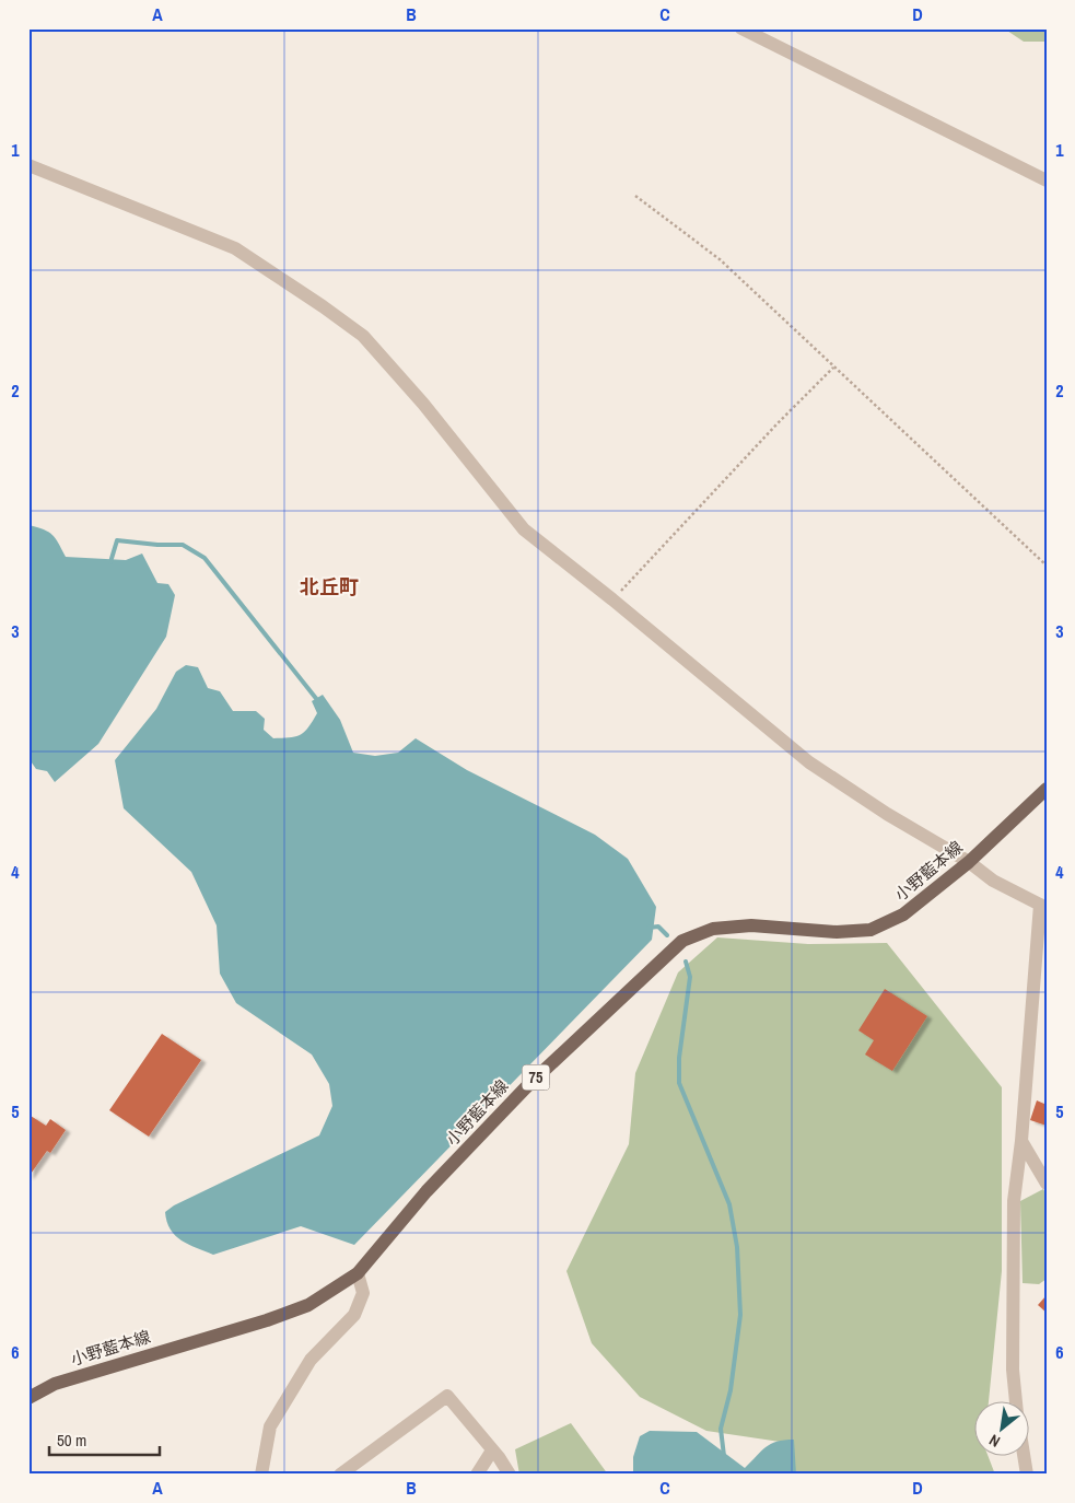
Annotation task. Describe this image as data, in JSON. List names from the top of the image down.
{
  "streets": {
    "main road": ["小野藍本線", "75"]
  },
  "districts": ["北丘町"],
  "scale_bar": "50 m",
  "north": "bottom left",
  "grid": {
    "columns": [
      "A",
      "B",
      "C",
      "D"
    ],
    "rows": [
      "1",
      "2",
      "3",
      "4",
      "5",
      "6"
    ]
  }
}
